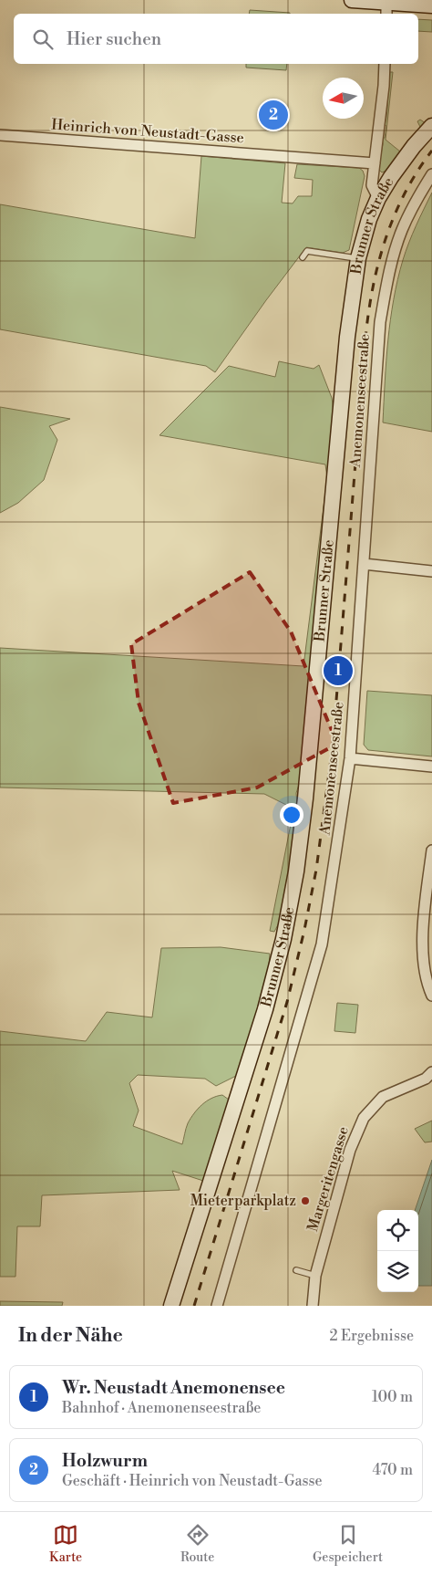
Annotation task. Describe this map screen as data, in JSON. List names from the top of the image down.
{
  "streets": {
    "main road": ["Brunner Straße"],
    "street": ["Heinrich von Neustadt-Gasse", "Anemonenseestraße", "Margeritengasse"]
  },
  "places": ["Mieterparkplatz"],
  "north": "left",
  "page": {
    "search": "Hier suchen",
    "pins": ["2", "1"],
    "heading": ["In der Nähe", "2 Ergebnisse"],
    "list": [
      {
        "mark": "1",
        "name": "Wr. Neustadt Anemonensee",
        "note": "Bahnhof · Anemonenseestraße",
        "value": "100 m"
      },
      {
        "mark": "2",
        "name": "Holzwurm",
        "note": "Geschäft · Heinrich von Neustadt-Gasse",
        "value": "470 m"
      }
    ],
    "nav": ["Karte", "Route", "Gespeichert"]
  }
}
